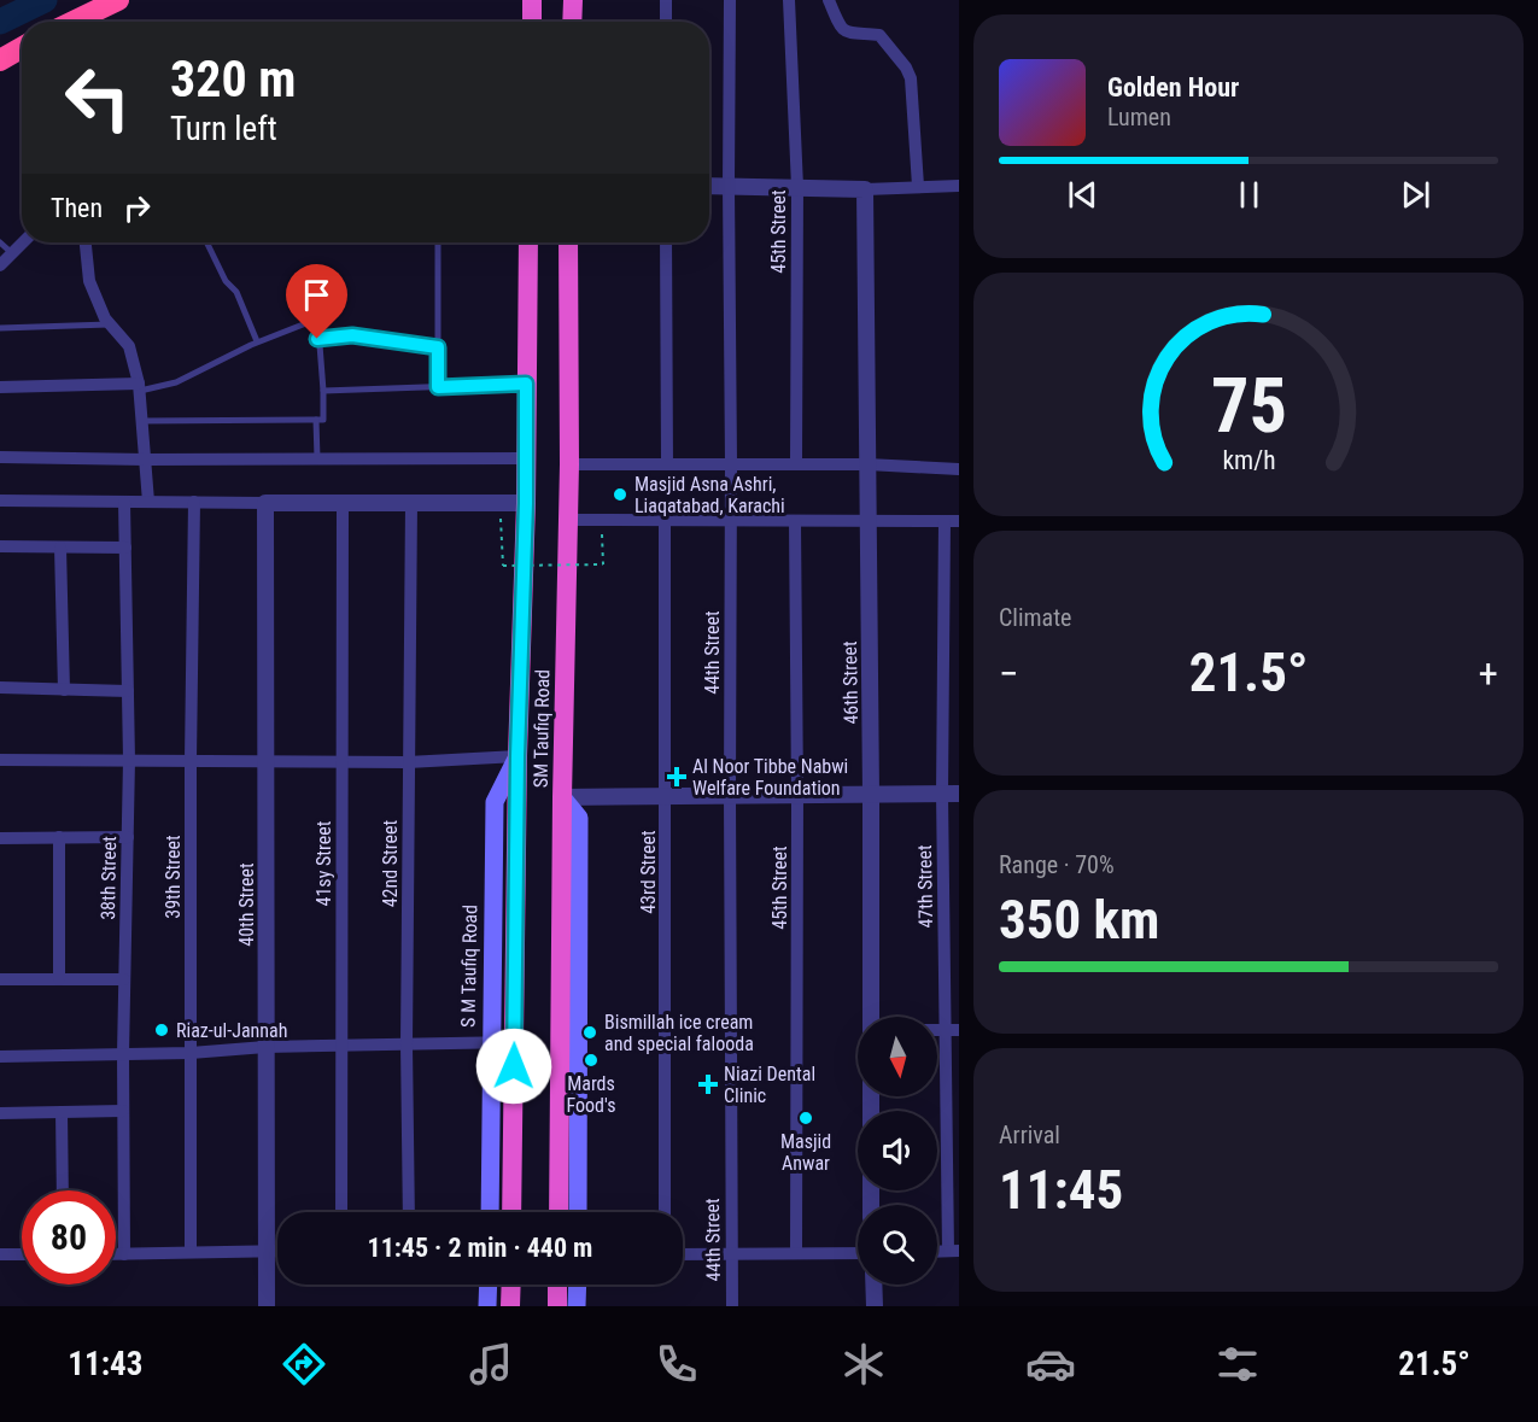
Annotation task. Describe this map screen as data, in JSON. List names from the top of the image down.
{
  "streets": {
    "highway": ["SM Taufiq Road"],
    "main road": ["S M Taufiq Road"],
    "street": [
      "45th Street",
      "44th Street",
      "46th Street",
      "41sy Street",
      "42nd Street",
      "43rd Street",
      "39th Street",
      "38th Street",
      "47th Street",
      "40th Street"
    ]
  },
  "places": {
    "other": [
      "Masjid Asna Ashri, Liaqatabad, Karachi",
      "Riaz-ul-Jannah",
      "Bismillah ice cream and special falooda",
      "Mards Food's",
      "Masjid Anwar"
    ],
    "health": ["Al Noor Tibbe Nabwi Welfare Foundation", "Niazi Dental Clinic"]
  },
  "north": "bottom",
  "page": {
    "turn": ["320 m", "Turn left"],
    "song": ["Golden Hour", "Lumen"],
    "then": "Then",
    "tile": [
      "Climate",
      ["Range · 70%", "350 km"],
      ["Arrival", "11:45"]
    ],
    "heat": ["−", "21.5°", "+"],
    "limit": "80",
    "trip": "11:45 · 2 min · 440 m",
    "tabs": ["11:43", "21.5°"],
    "gauge": ["75", "km/h"]
  }
}
